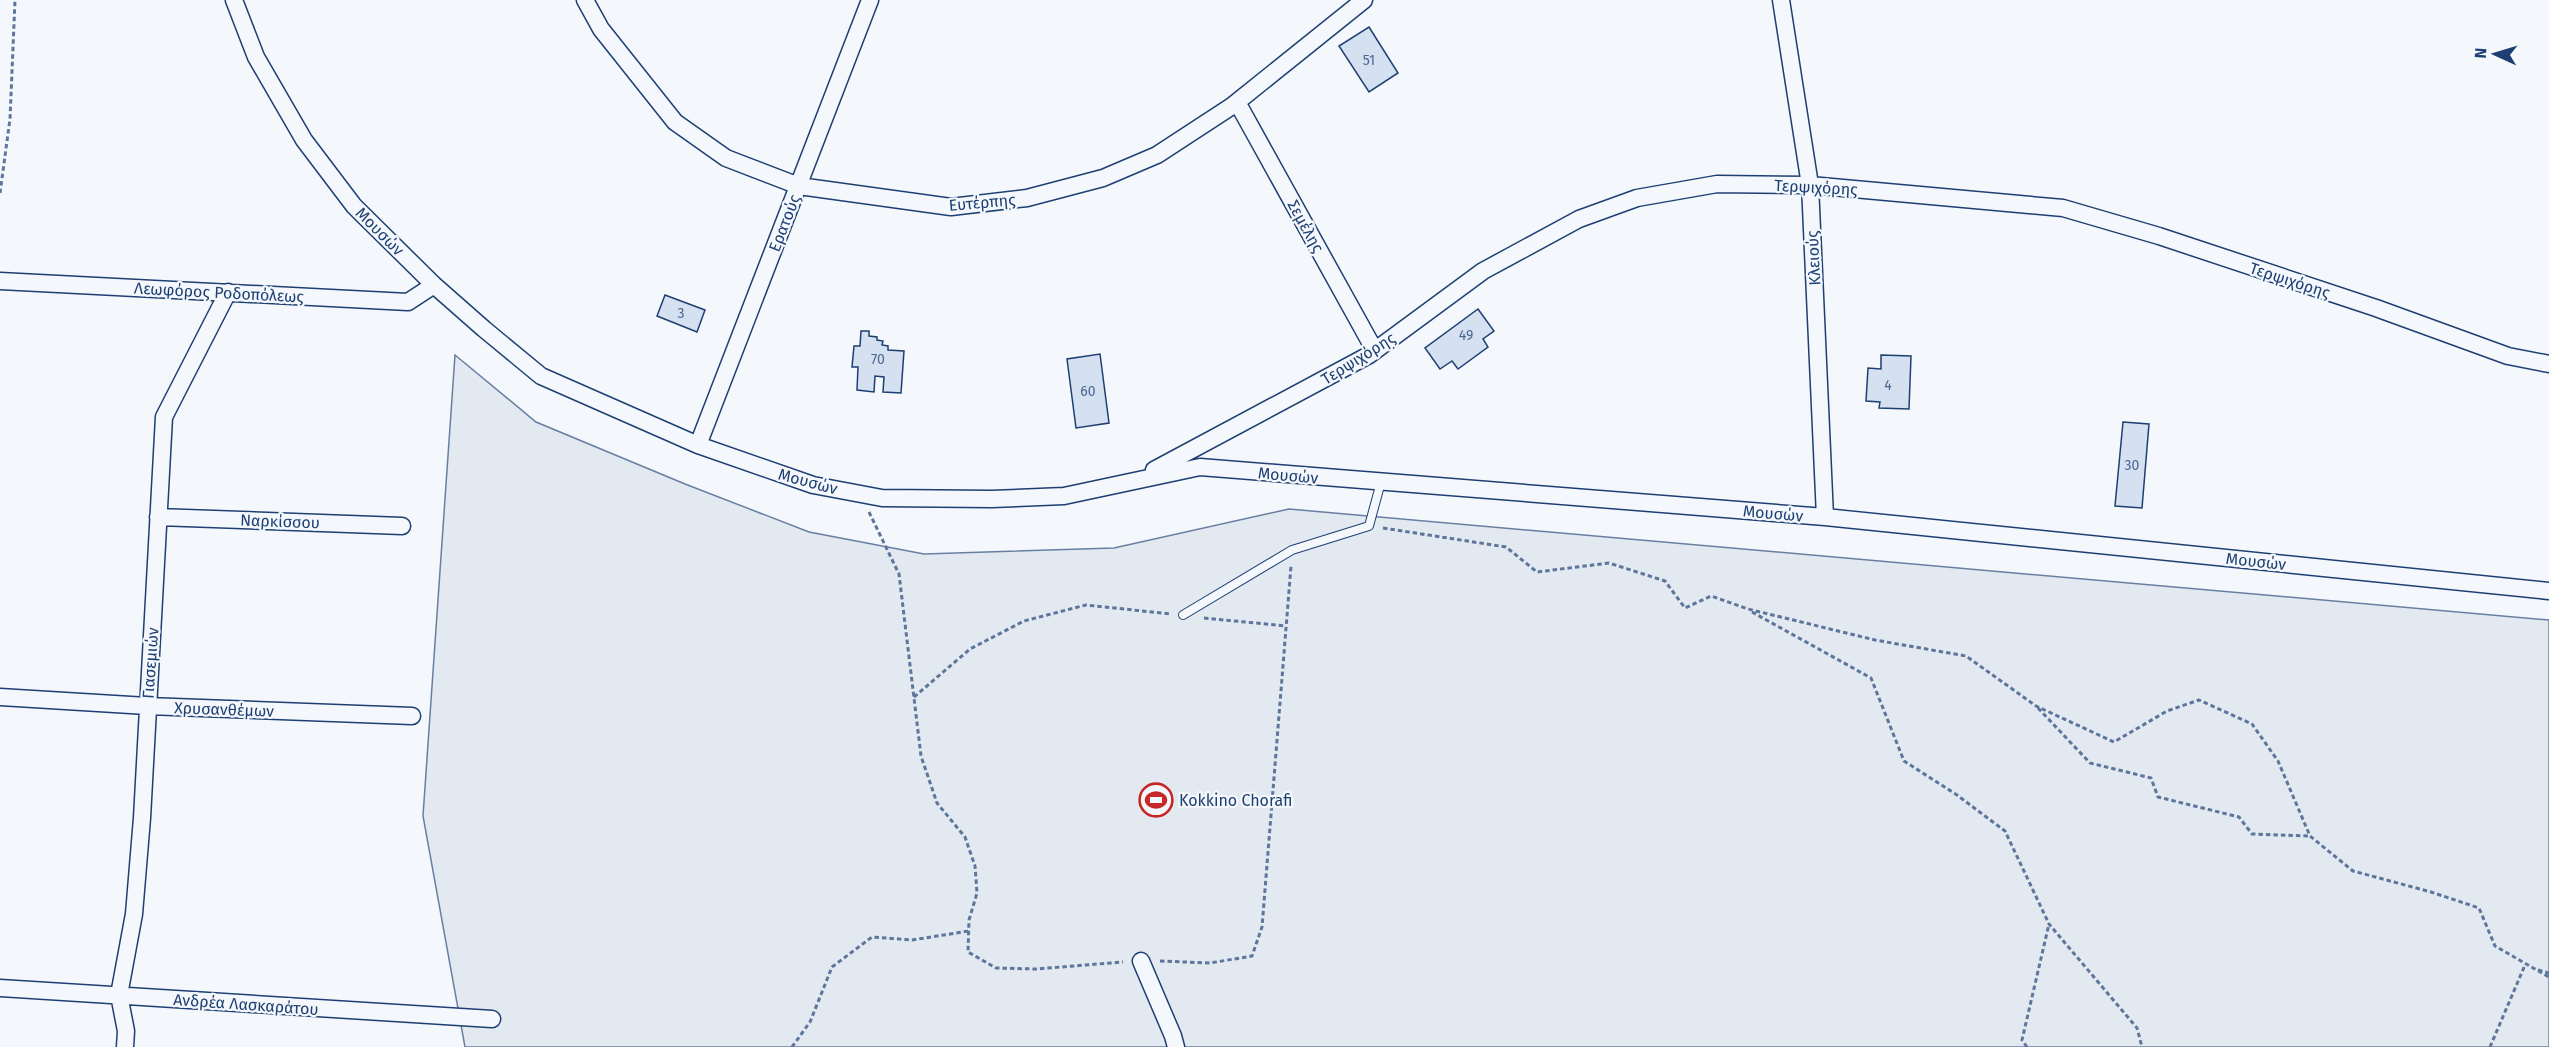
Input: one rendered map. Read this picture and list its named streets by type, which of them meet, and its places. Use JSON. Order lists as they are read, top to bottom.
{
  "streets": {
    "street": [
      "Τερψιχόρης",
      "Ευτέρπης",
      "Ερατούς",
      "Σεμέλης",
      "Μουσών",
      "Κλειούς",
      "Λεωφόρος Ροδοπόλεως",
      "Ναρκίσσου",
      "Γιασεμιών",
      "Χρυσανθέμων",
      "Ανδρέα Λασκαράτου"
    ]
  },
  "crossings": [
    ["Τερψιχόρης", "Σεμέλης"],
    ["Τερψιχόρης", "Μουσών"],
    ["Τερψιχόρης", "Κλειούς"],
    ["Ευτέρπης", "Ερατούς"],
    ["Ευτέρπης", "Σεμέλης"],
    ["Ερατούς", "Μουσών"],
    ["Μουσών", "Κλειούς"],
    ["Μουσών", "Λεωφόρος Ροδοπόλεως"],
    ["Λεωφόρος Ροδοπόλεως", "Γιασεμιών"],
    ["Ναρκίσσου", "Γιασεμιών"],
    ["Γιασεμιών", "Χρυσανθέμων"],
    ["Γιασεμιών", "Ανδρέα Λασκαράτου"]
  ],
  "places": {
    "sports": ["Kokkino Chorafi"]
  },
  "house_numbers": [
    "51",
    "3",
    "49",
    "70",
    "4",
    "60",
    "30"
  ],
  "north": "left"
}
